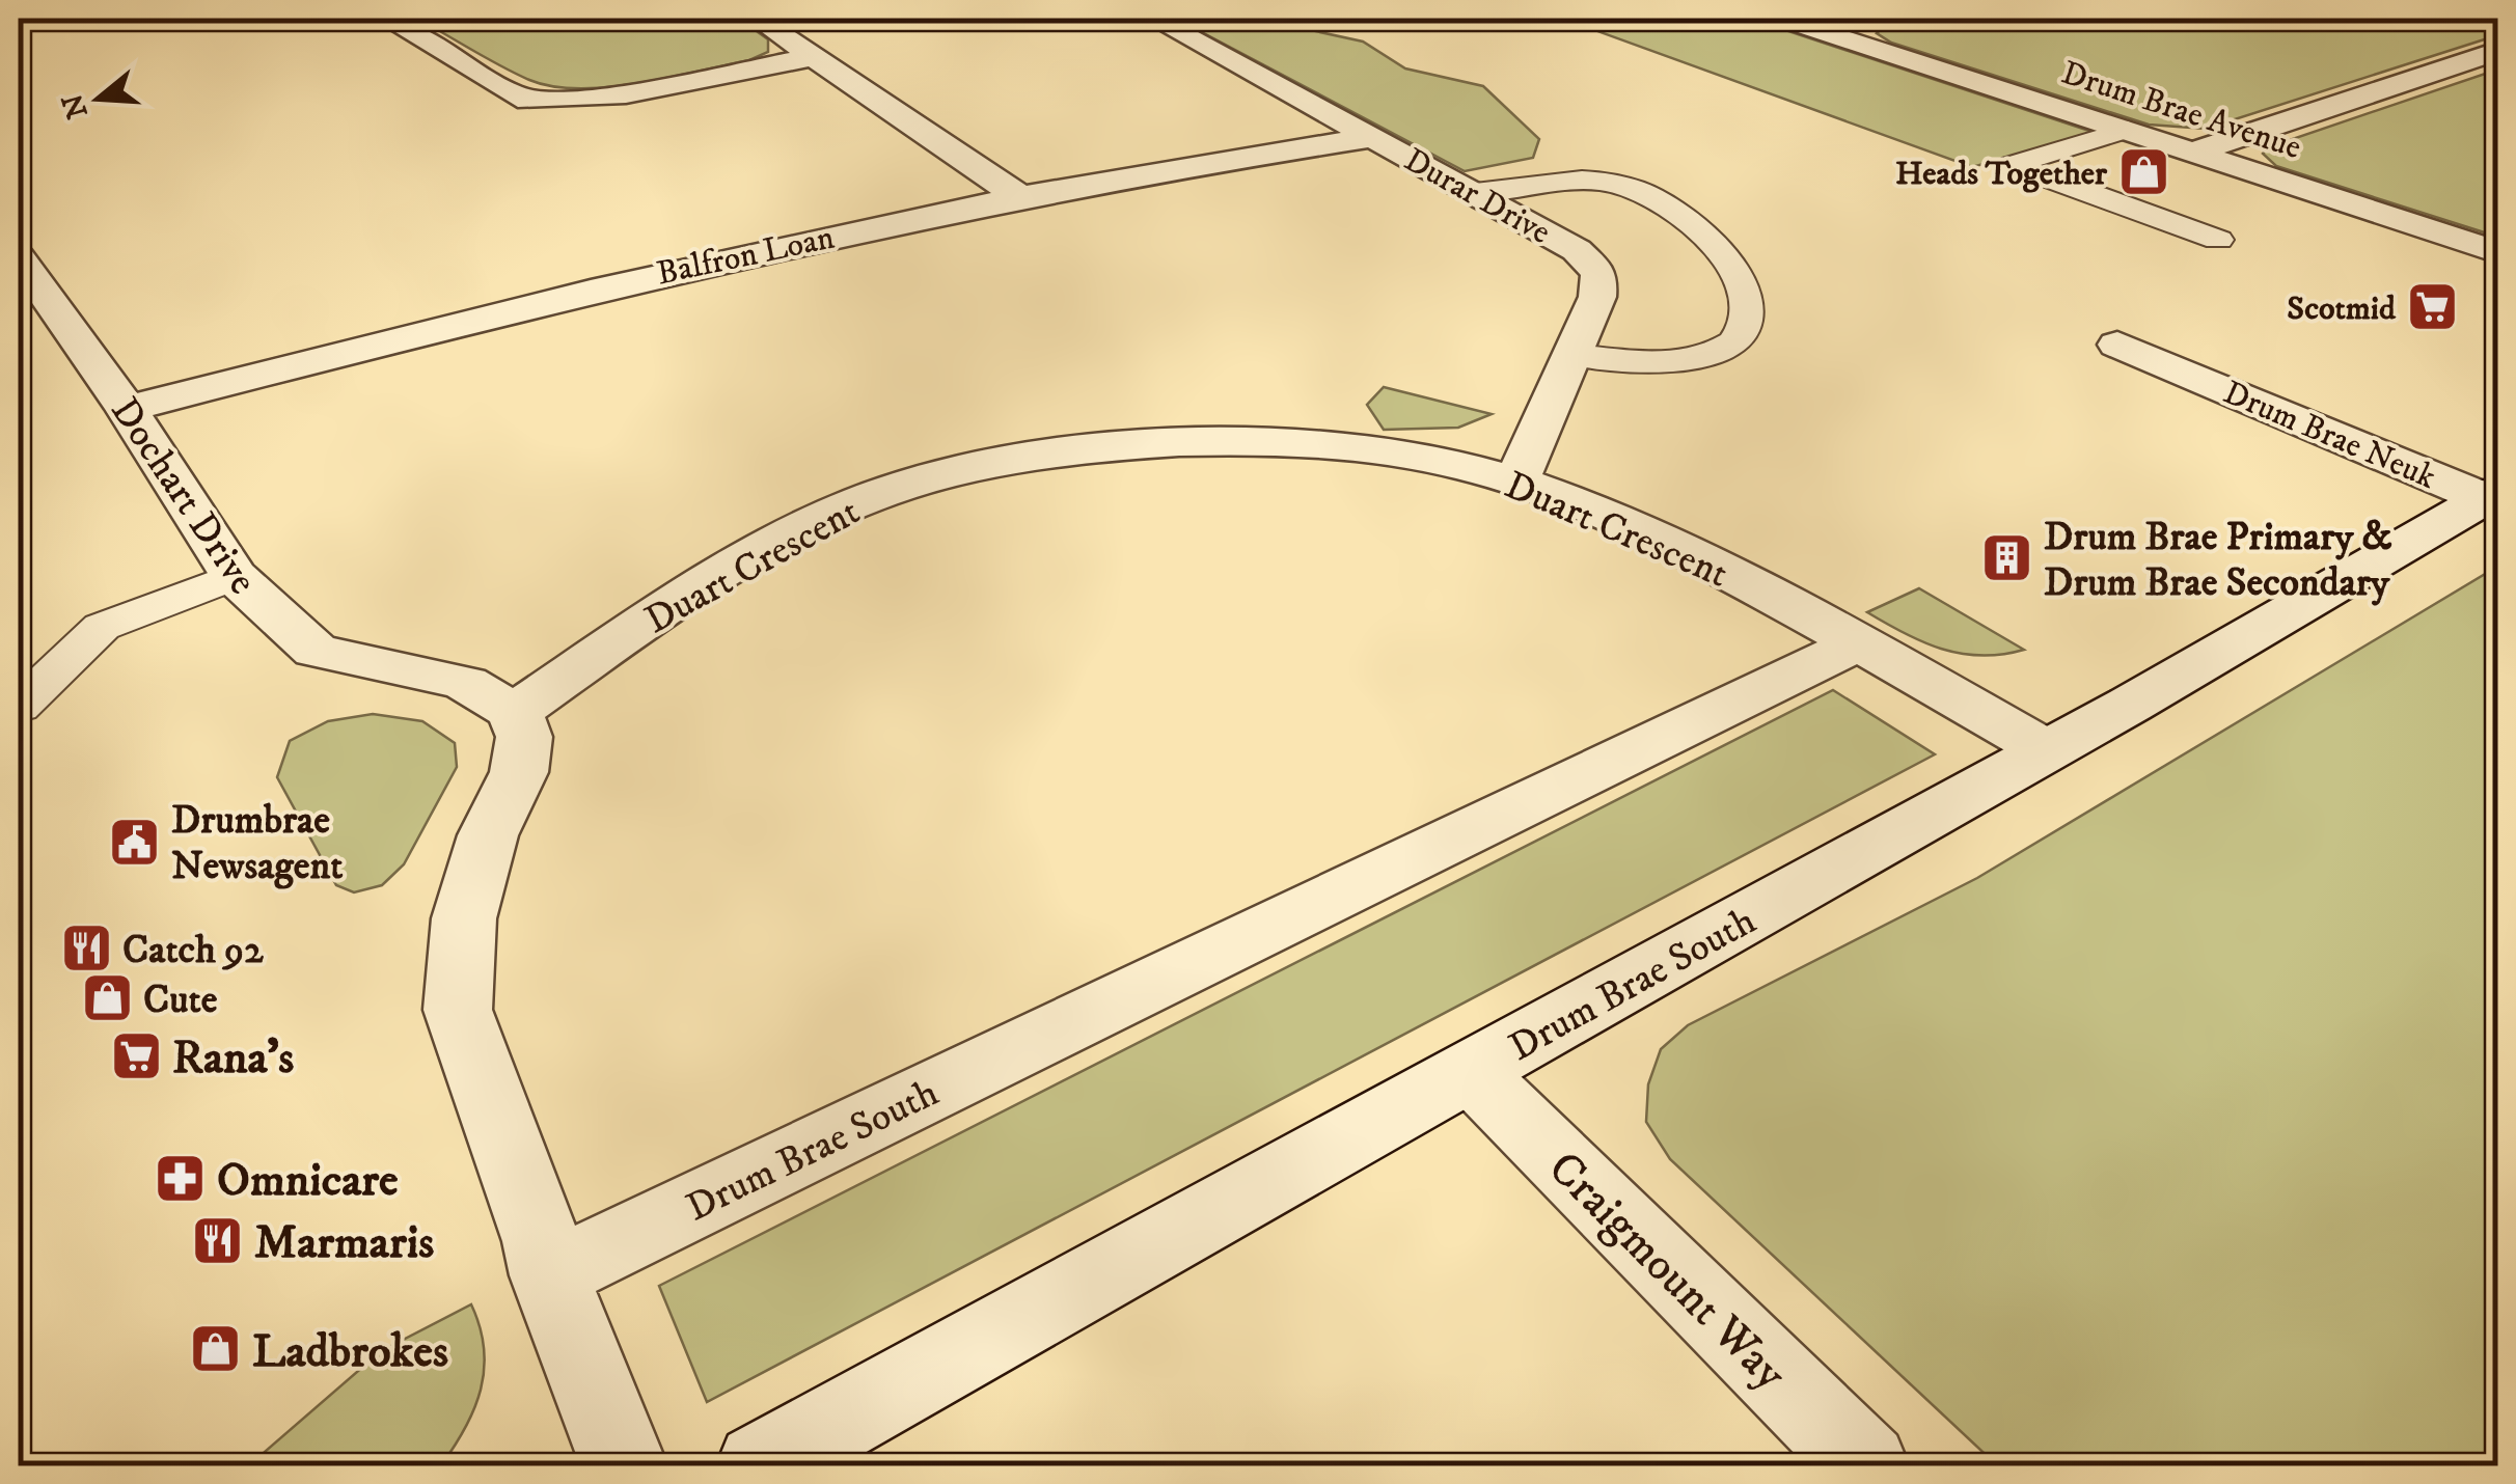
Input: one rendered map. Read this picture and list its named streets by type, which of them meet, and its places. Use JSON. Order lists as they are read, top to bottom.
{
  "streets": {
    "street": [
      "Drum Brae Avenue",
      "Durar Drive",
      "Balfron Loan",
      "Drum Brae Neuk",
      "Dochart Drive",
      "Duart Crescent",
      "Drum Brae South",
      "Craigmount Way"
    ]
  },
  "crossings": [
    ["Durar Drive", "Balfron Loan"],
    ["Durar Drive", "Duart Crescent"],
    ["Balfron Loan", "Dochart Drive"],
    ["Drum Brae Neuk", "Drum Brae South"],
    ["Dochart Drive", "Duart Crescent"],
    ["Duart Crescent", "Drum Brae South"],
    ["Drum Brae South", "Craigmount Way"]
  ],
  "places": {
    "shop": ["Heads Together", "Cute", "Ladbrokes"],
    "supermarket": ["Scotmid", "Rana's"],
    "building": ["Drum Brae Primary & Drum Brae Secondary"],
    "public building": ["Drumbrae Newsagent"],
    "restaurant": ["Catch 92", "Marmaris"],
    "pharmacy": ["Omnicare"]
  },
  "north": "left"
}
